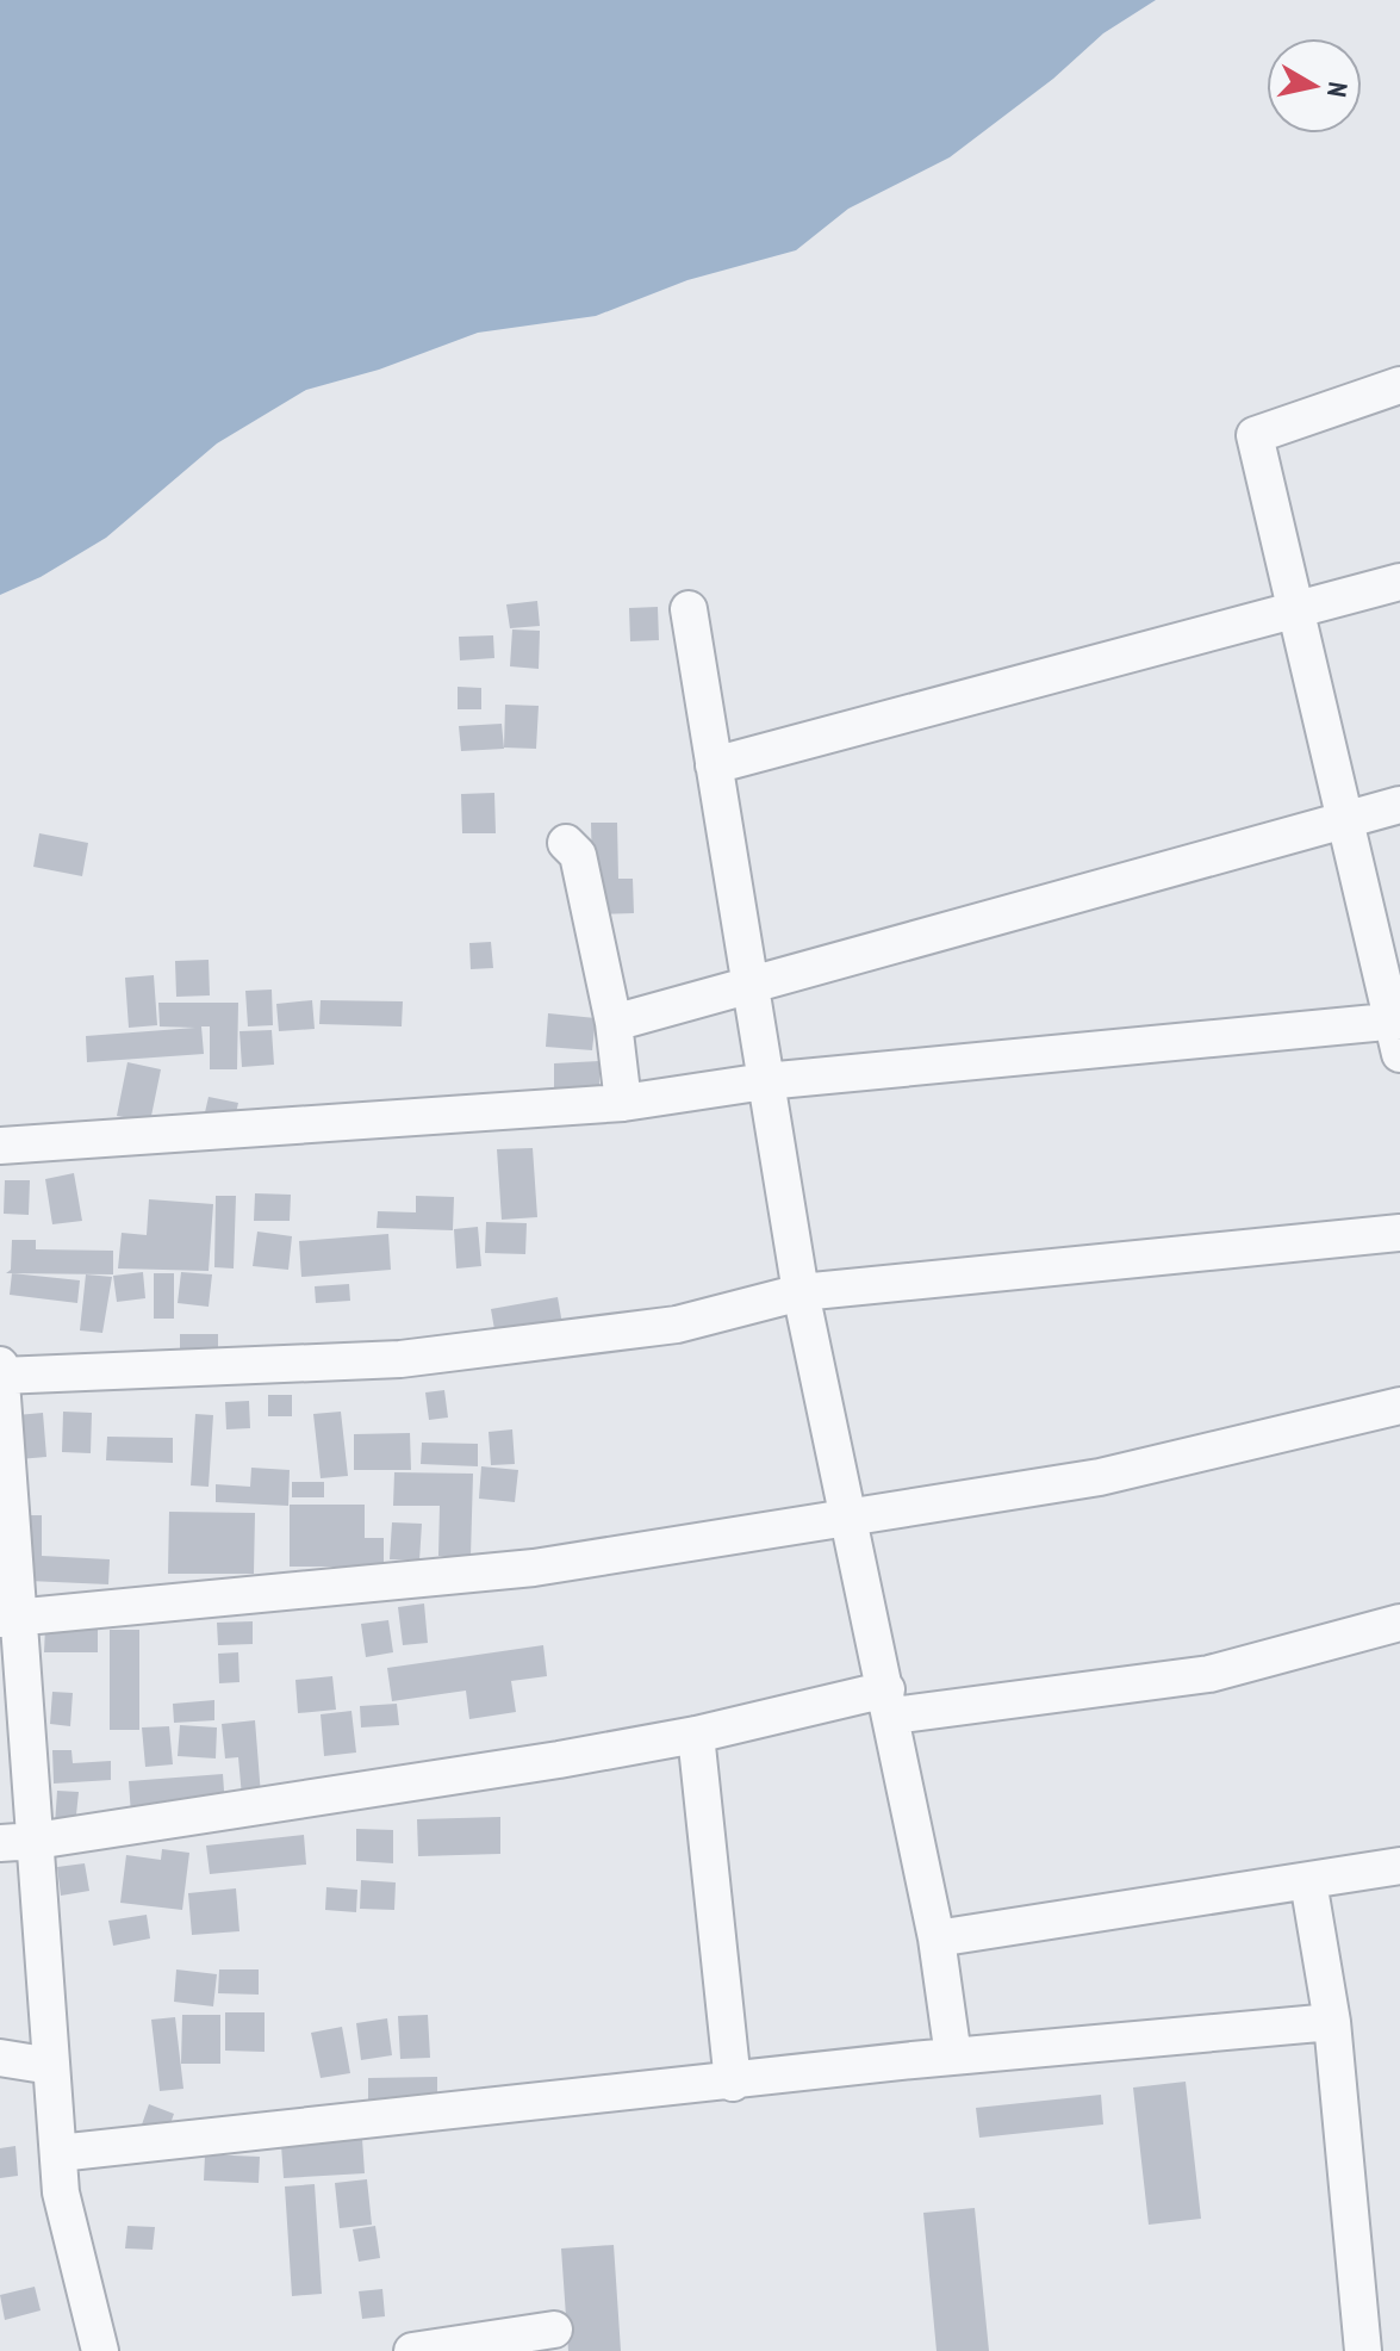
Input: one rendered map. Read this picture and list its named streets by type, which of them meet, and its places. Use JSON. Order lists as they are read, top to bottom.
{
  "north": "right"
}
